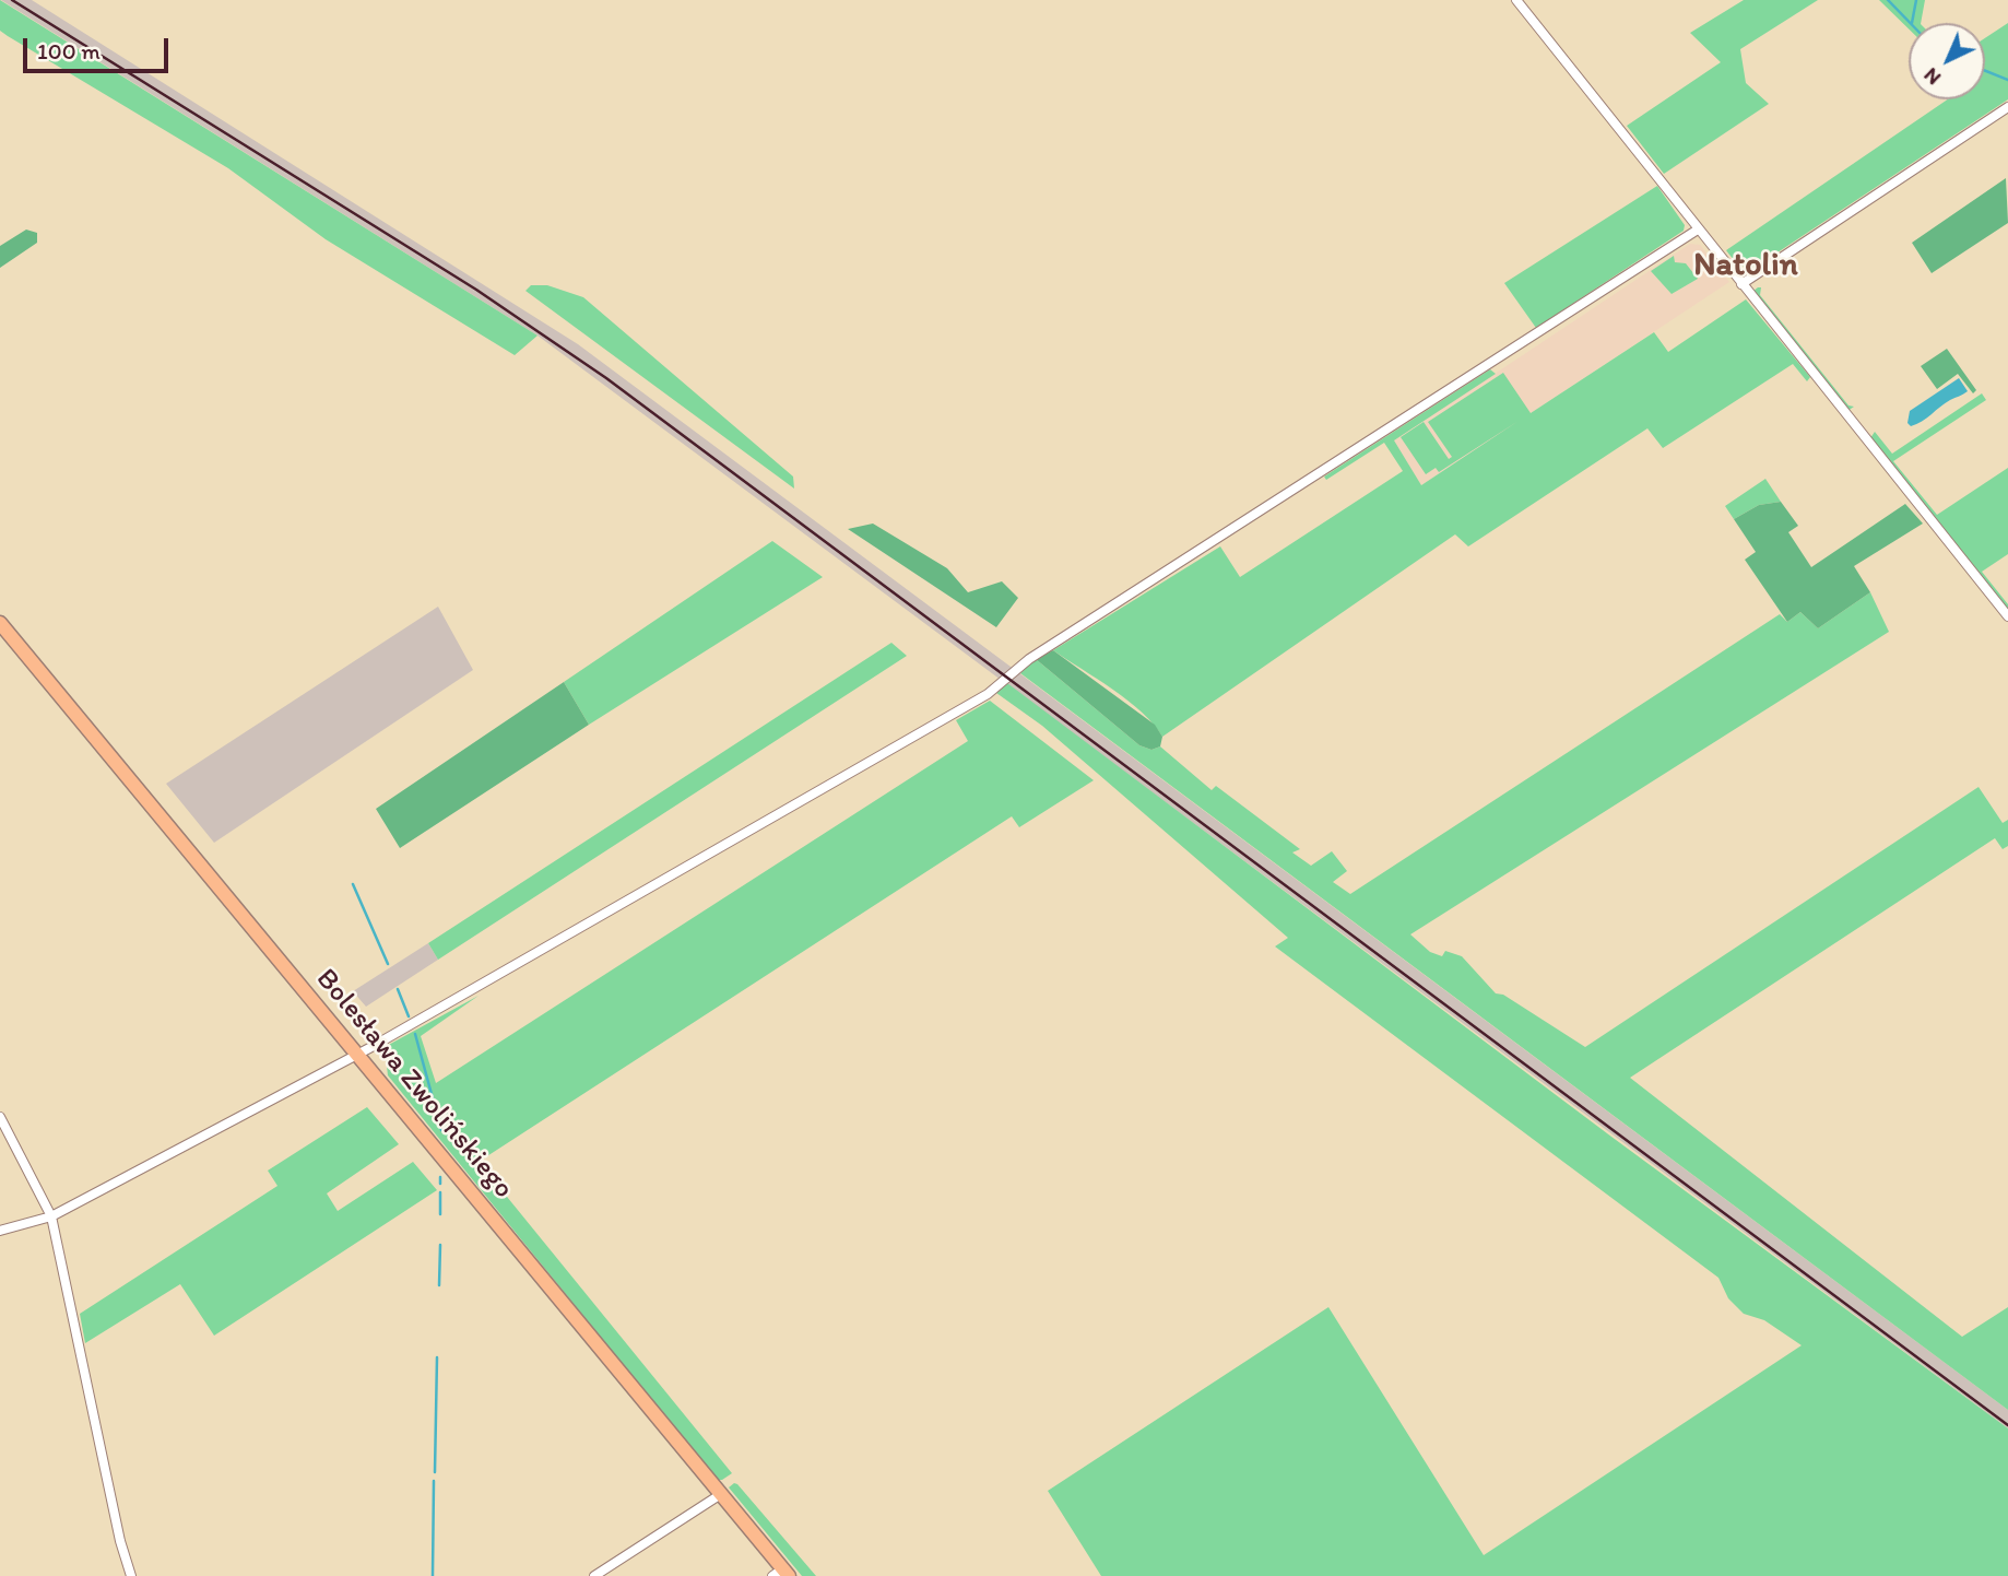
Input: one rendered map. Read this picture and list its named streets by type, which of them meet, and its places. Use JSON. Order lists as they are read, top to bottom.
{
  "streets": {
    "main road": ["Bolesława Zwolińskiego"]
  },
  "districts": ["Natolin"],
  "scale_bar": "100 m",
  "north": "bottom left"
}
